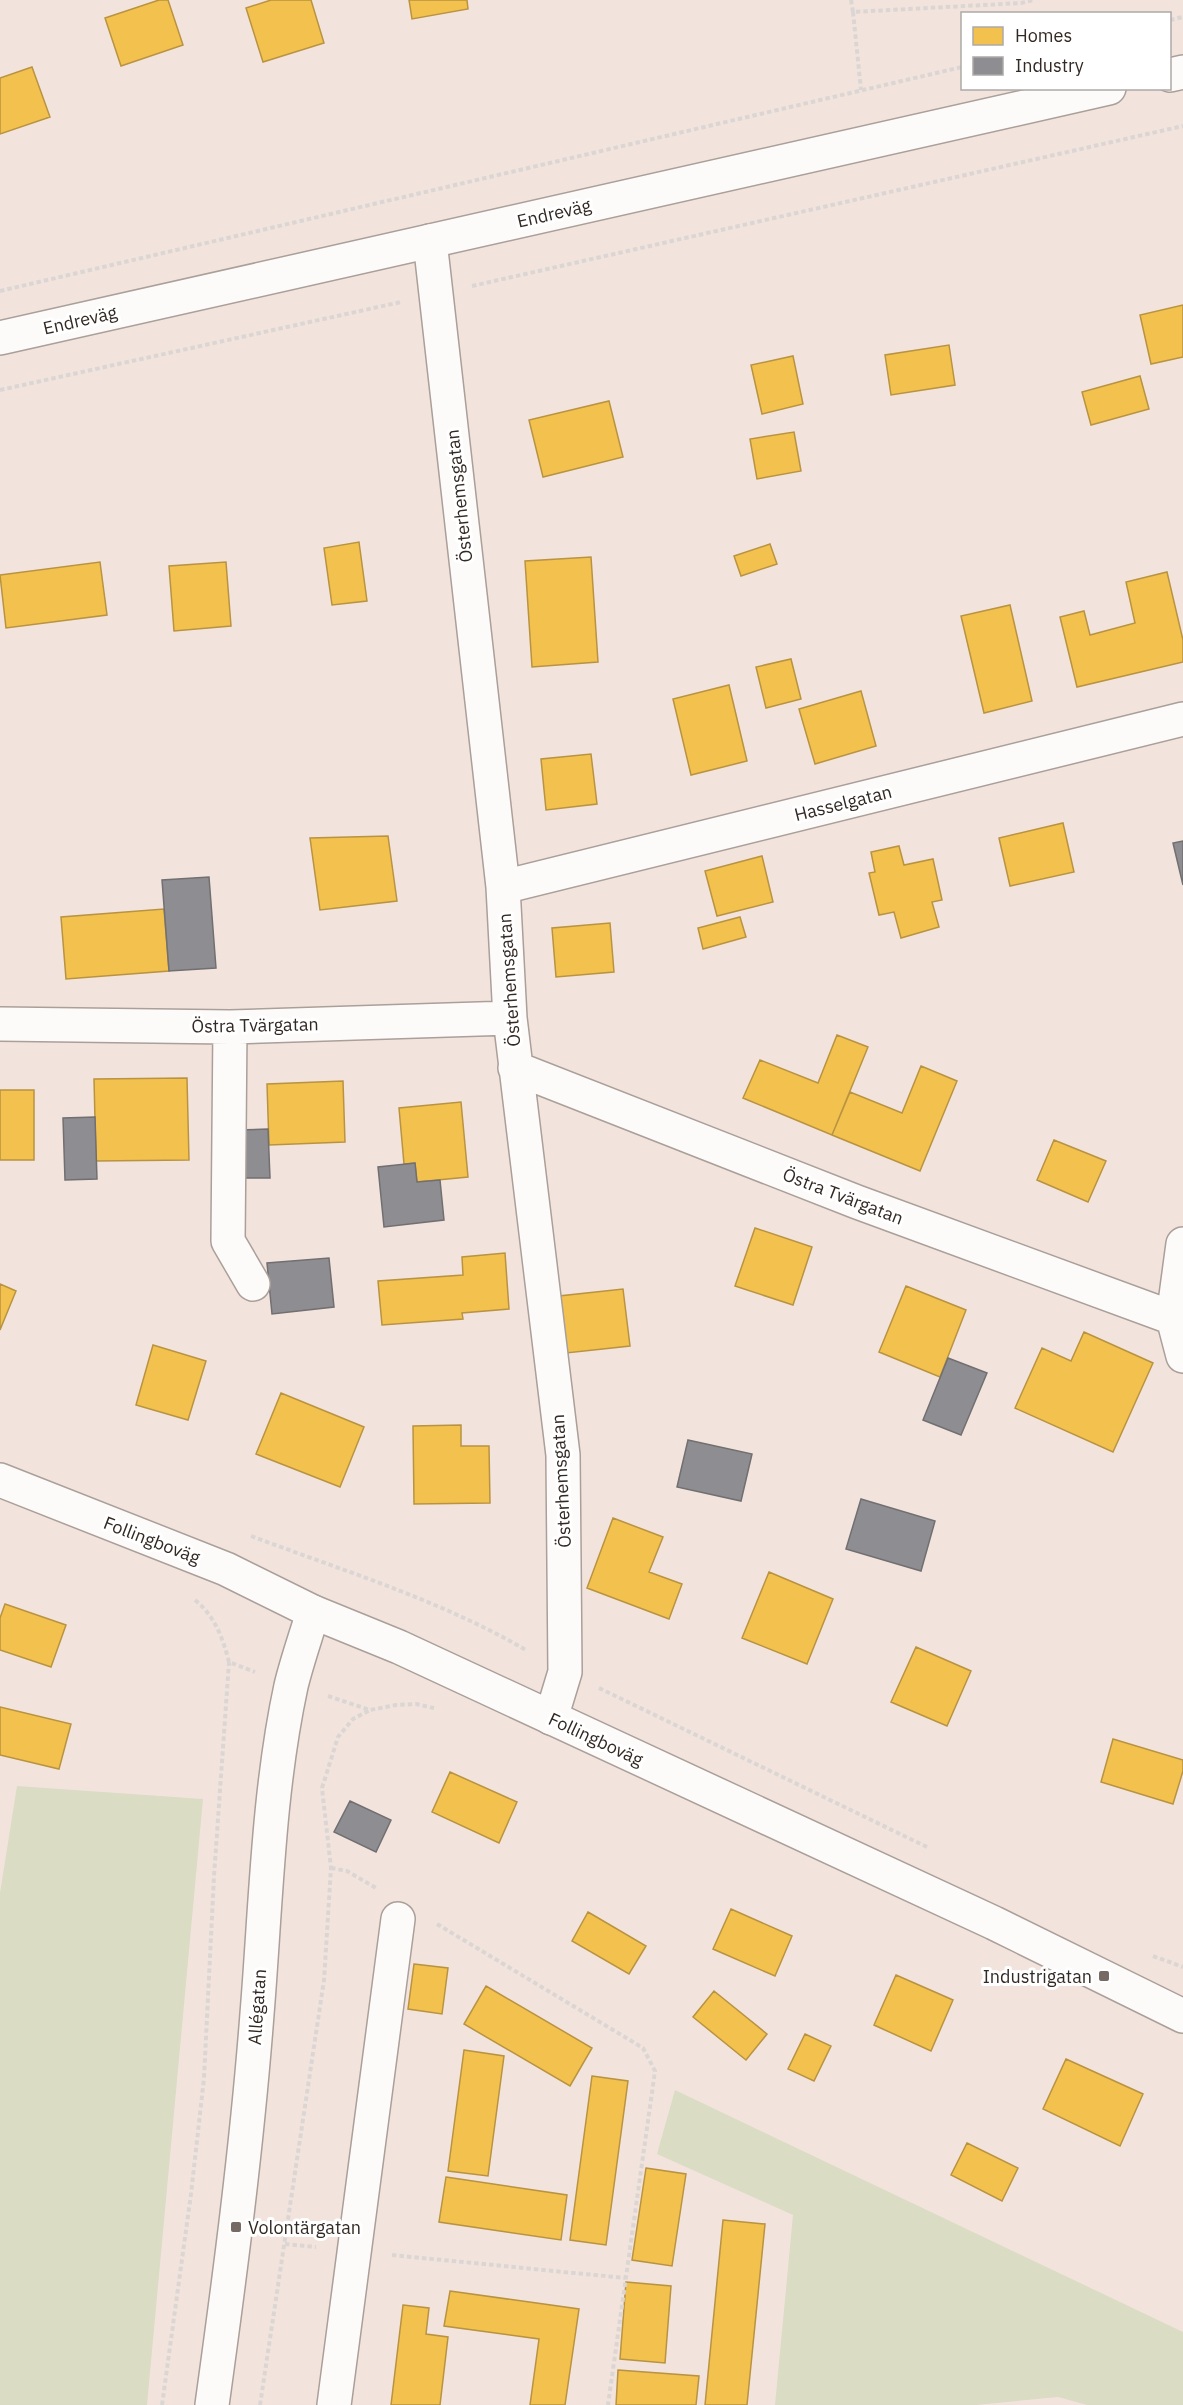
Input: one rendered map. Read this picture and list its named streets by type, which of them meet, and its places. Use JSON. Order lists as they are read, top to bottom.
{
  "streets": {
    "street": [
      "Endreväg",
      "Österhemsgatan",
      "Hasselgatan",
      "Östra Tvärgatan",
      "Follingboväg",
      "Allégatan"
    ]
  },
  "crossings": [
    ["Endreväg", "Österhemsgatan"],
    ["Österhemsgatan", "Hasselgatan"],
    ["Österhemsgatan", "Östra Tvärgatan"],
    ["Österhemsgatan", "Follingboväg"],
    ["Follingboväg", "Allégatan"]
  ],
  "places": {
    "transit": ["Industrigatan", "Volontärgatan"]
  },
  "legend": ["Homes", "Industry"]
}
